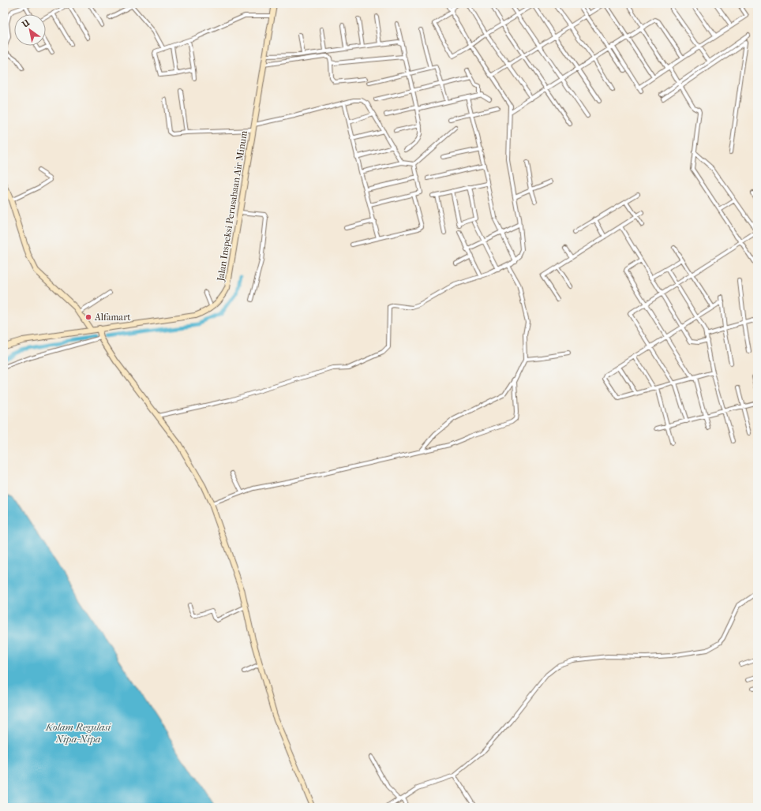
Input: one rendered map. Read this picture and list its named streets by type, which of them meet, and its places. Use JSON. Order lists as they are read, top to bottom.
{
  "streets": {
    "street": ["Jalan Inspeksi Perusahaan Air Minum"]
  },
  "water": ["Kolam Regulasi Nipa-Nipa"],
  "places": ["Alfamart"],
  "north": "top left"
}
